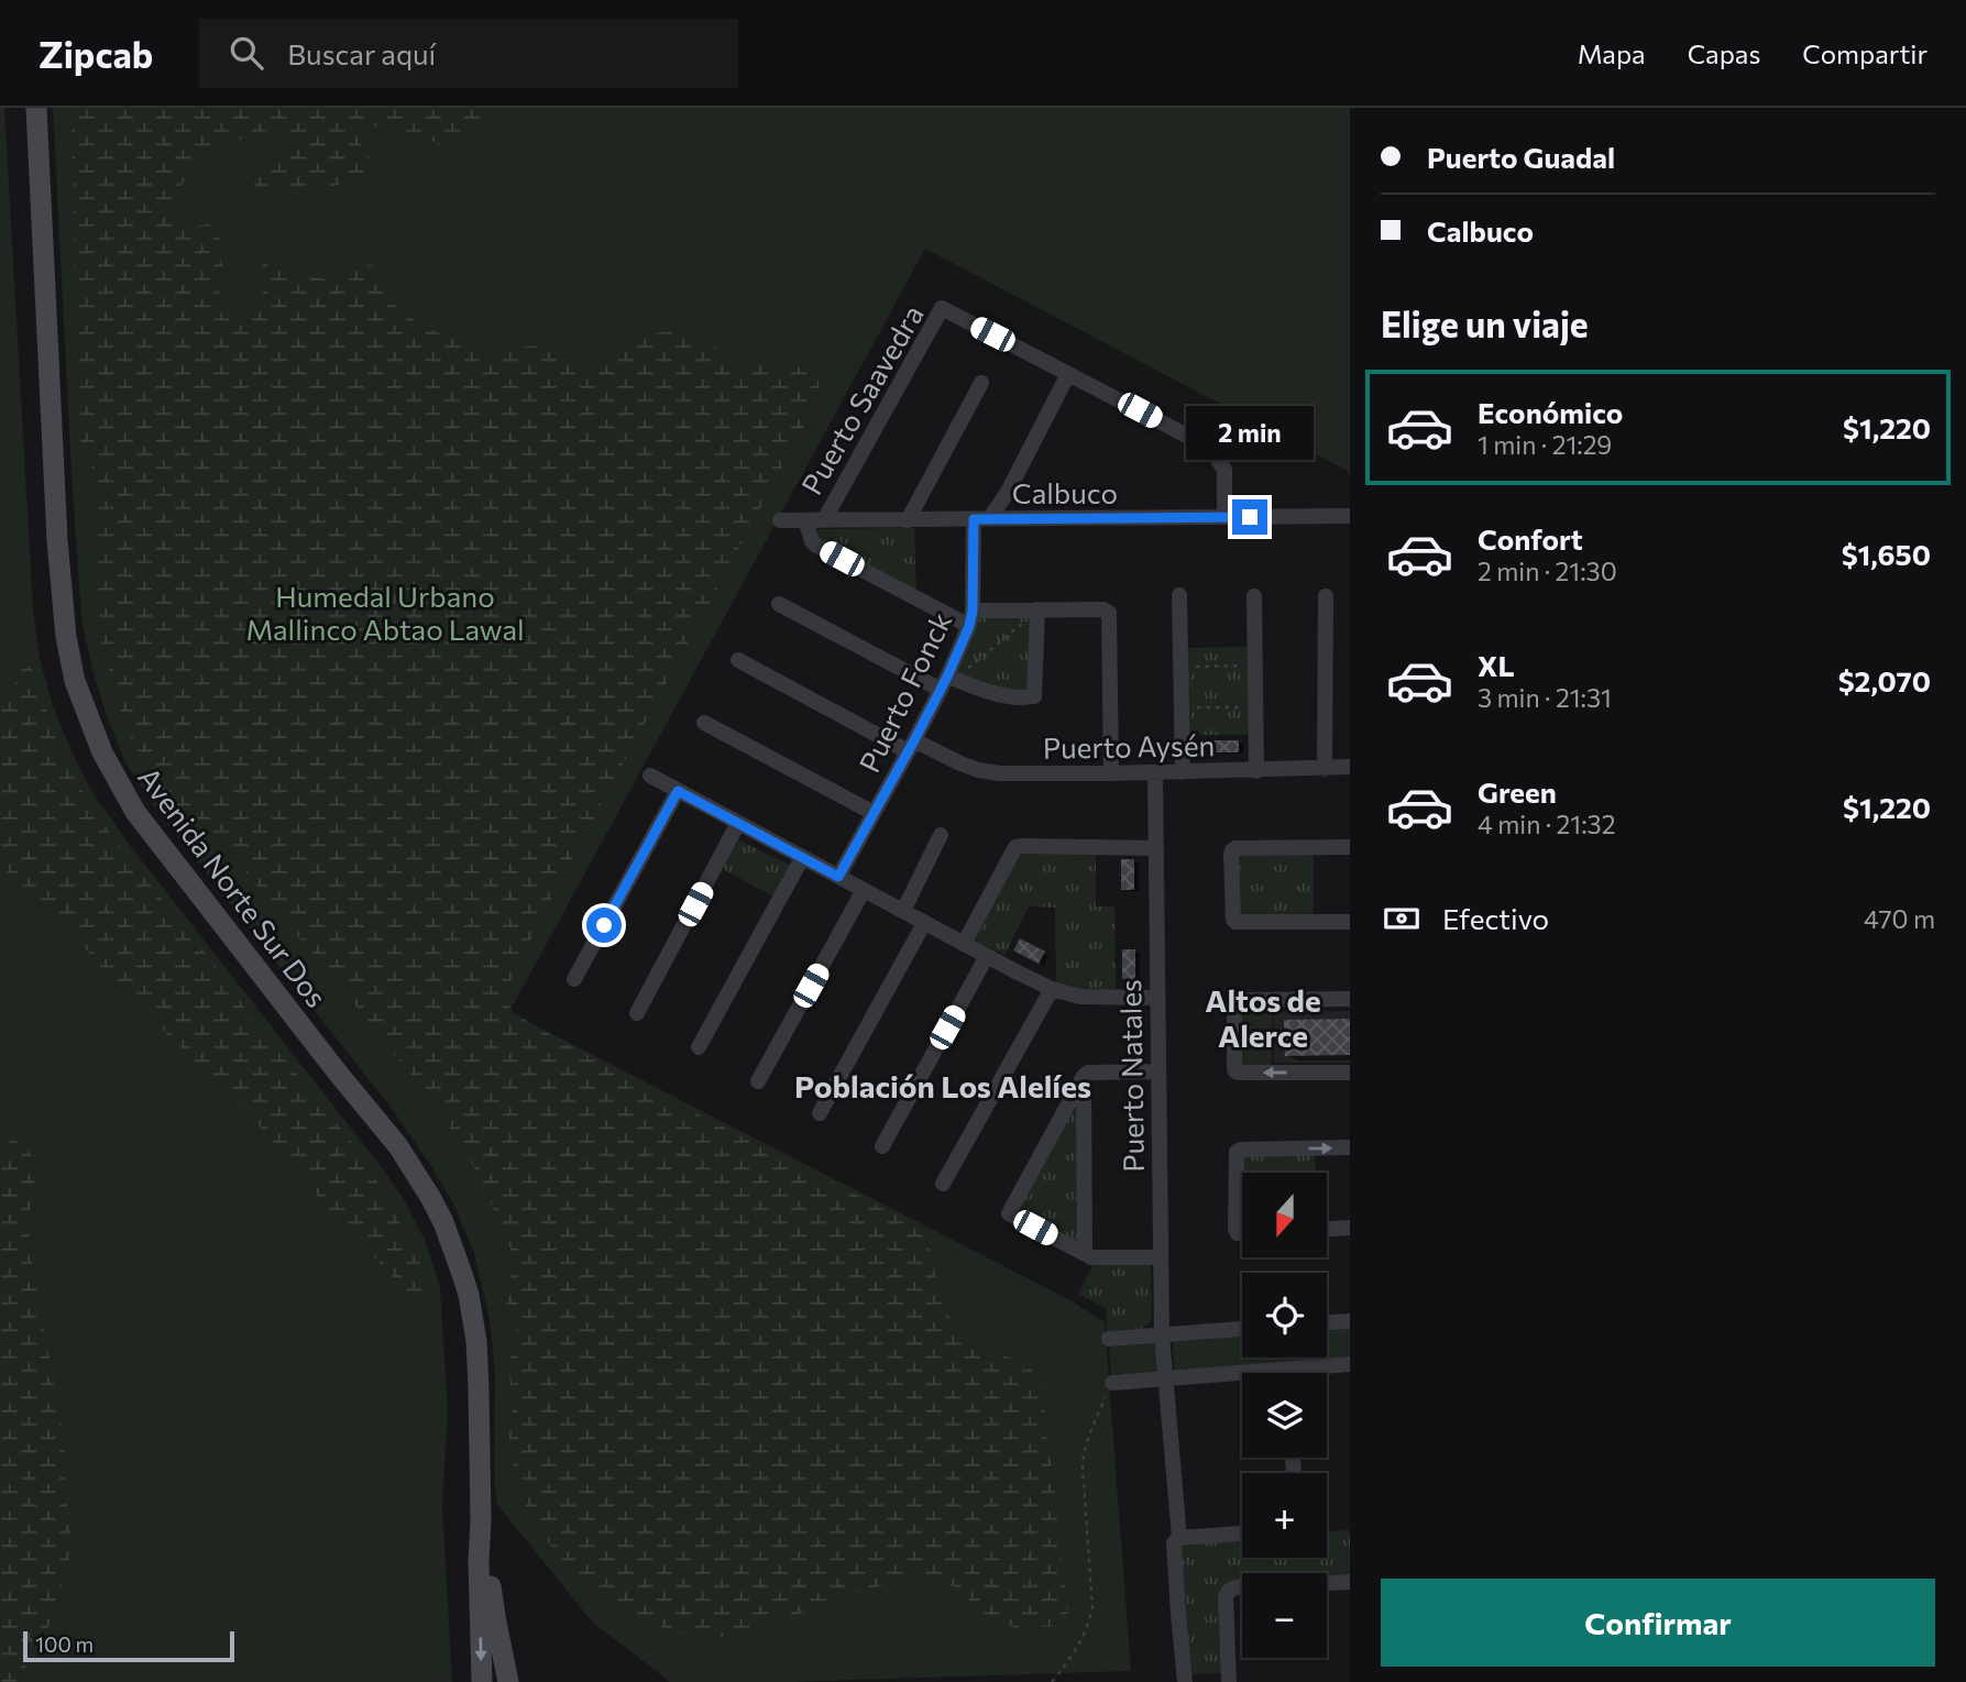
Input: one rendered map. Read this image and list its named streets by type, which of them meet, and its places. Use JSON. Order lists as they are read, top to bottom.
{
  "streets": {
    "main road": ["Avenida Norte Sur Dos"],
    "street": [
      "Puerto Saavedra",
      "Calbuco",
      "Puerto Fonck",
      "Puerto Aysén",
      "Puerto Natales"
    ]
  },
  "crossings": [
    ["Puerto Saavedra", "Calbuco"],
    ["Calbuco", "Puerto Fonck"],
    ["Puerto Fonck", "Puerto Aysén"],
    ["Puerto Aysén", "Puerto Natales"]
  ],
  "districts": ["Altos de Alerce", "Población Los Alelíes"],
  "parks": ["Humedal Urbano Mallinco Abtao Lawal"],
  "scale_bar": "100 m",
  "north": "bottom",
  "page": {
    "header": "Zipcab",
    "search": "Buscar aquí",
    "nav": ["Mapa", "Capas", "Compartir"],
    "banner": ["Puerto Guadal", "Calbuco"],
    "heading": "Elige un viaje",
    "list": [
      {
        "name": "Económico",
        "note": "1 min · 21:29",
        "value": "$1,220"
      },
      {
        "name": "Confort",
        "note": "2 min · 21:30",
        "value": "$1,650"
      },
      {
        "name": "XL",
        "note": "3 min · 21:31",
        "value": "$2,070"
      },
      {
        "name": "Green",
        "note": "4 min · 21:32",
        "value": "$1,220"
      }
    ],
    "bubble": "2 min",
    "pay": ["Efectivo", "470 m"],
    "map_buttons": ["+", "−"],
    "buttons": "Confirmar",
    "scale": "100 m"
  }
}
